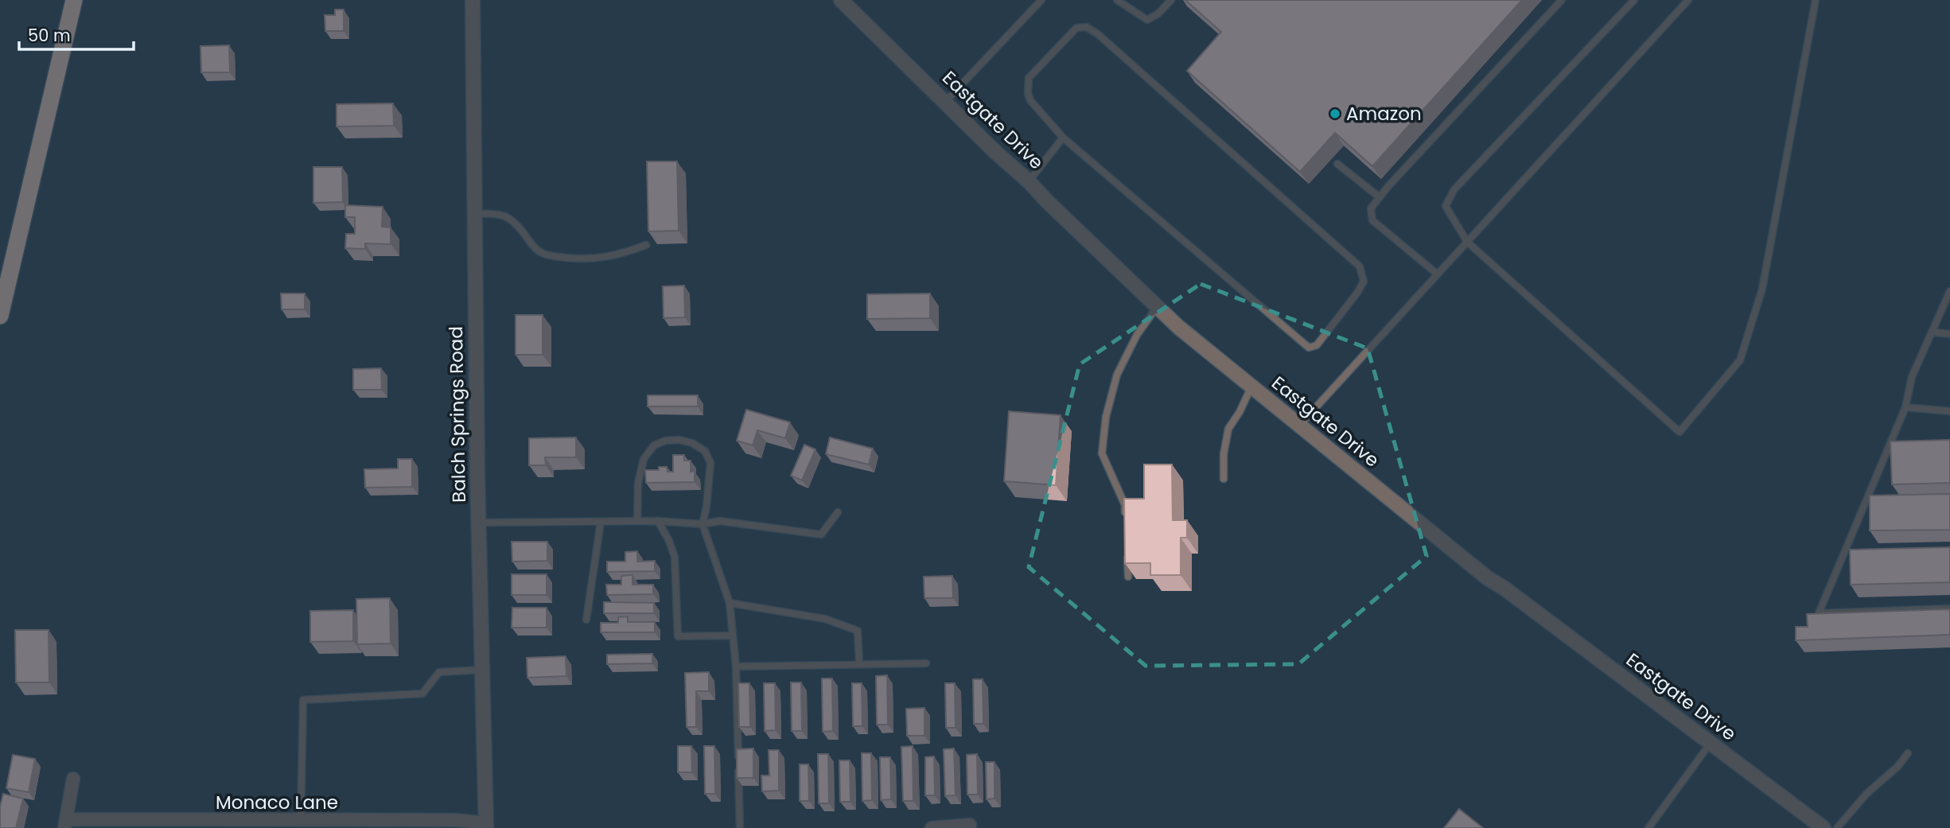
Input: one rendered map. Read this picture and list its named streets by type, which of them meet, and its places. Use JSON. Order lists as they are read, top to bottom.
{
  "streets": {
    "street": ["Eastgate Drive", "Balch Springs Road", "Monaco Lane"]
  },
  "crossings": [
    ["Balch Springs Road", "Monaco Lane"]
  ],
  "places": ["Amazon"],
  "scale_bar": "50 m"
}
